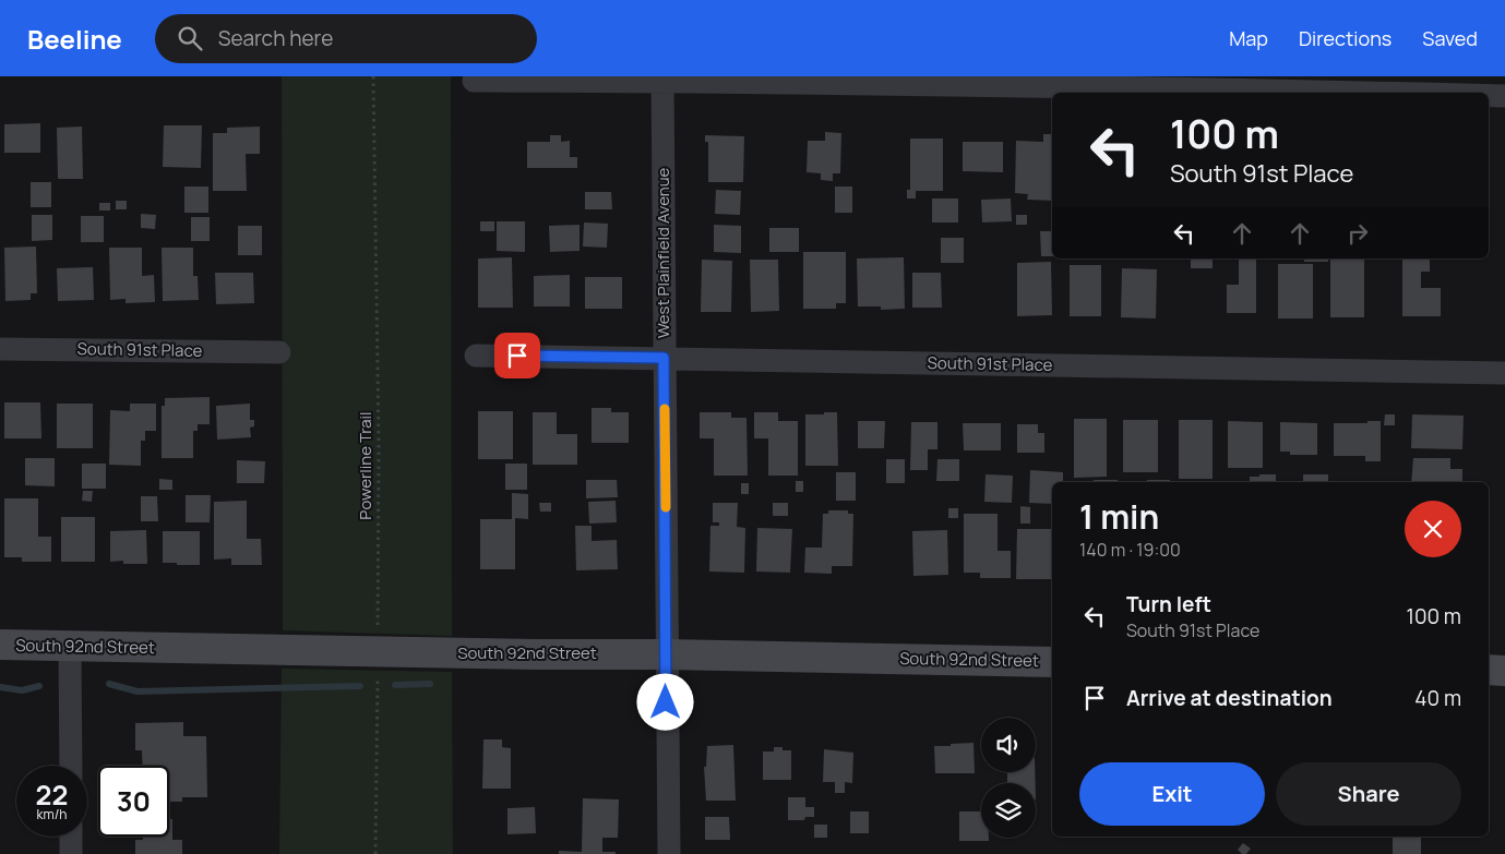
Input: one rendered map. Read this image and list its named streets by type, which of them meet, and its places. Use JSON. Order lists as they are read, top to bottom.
{
  "streets": {
    "main road": ["South 92nd Street"],
    "street": ["West Plainfield Avenue", "South 91st Place"],
    "path": ["Powerline Trail"]
  },
  "crossings": [
    ["West Plainfield Avenue", "South 91st Place"],
    ["West Plainfield Avenue", "South 92nd Street"],
    ["Powerline Trail", "South 92nd Street"]
  ],
  "page": {
    "header": "Beeline",
    "search": "Search here",
    "nav": ["Map", "Directions", "Saved"],
    "turn": ["100 m", "South 91st Place"],
    "heading": ["1 min", "140 m · 19:00"],
    "list": [
      {
        "name": "Turn left",
        "note": "South 91st Place",
        "value": "100 m"
      },
      {
        "name": "Arrive at destination",
        "value": "40 m"
      }
    ],
    "buttons": ["Exit", "Share"],
    "speed": "22 km/h",
    "limit": "30"
  }
}
